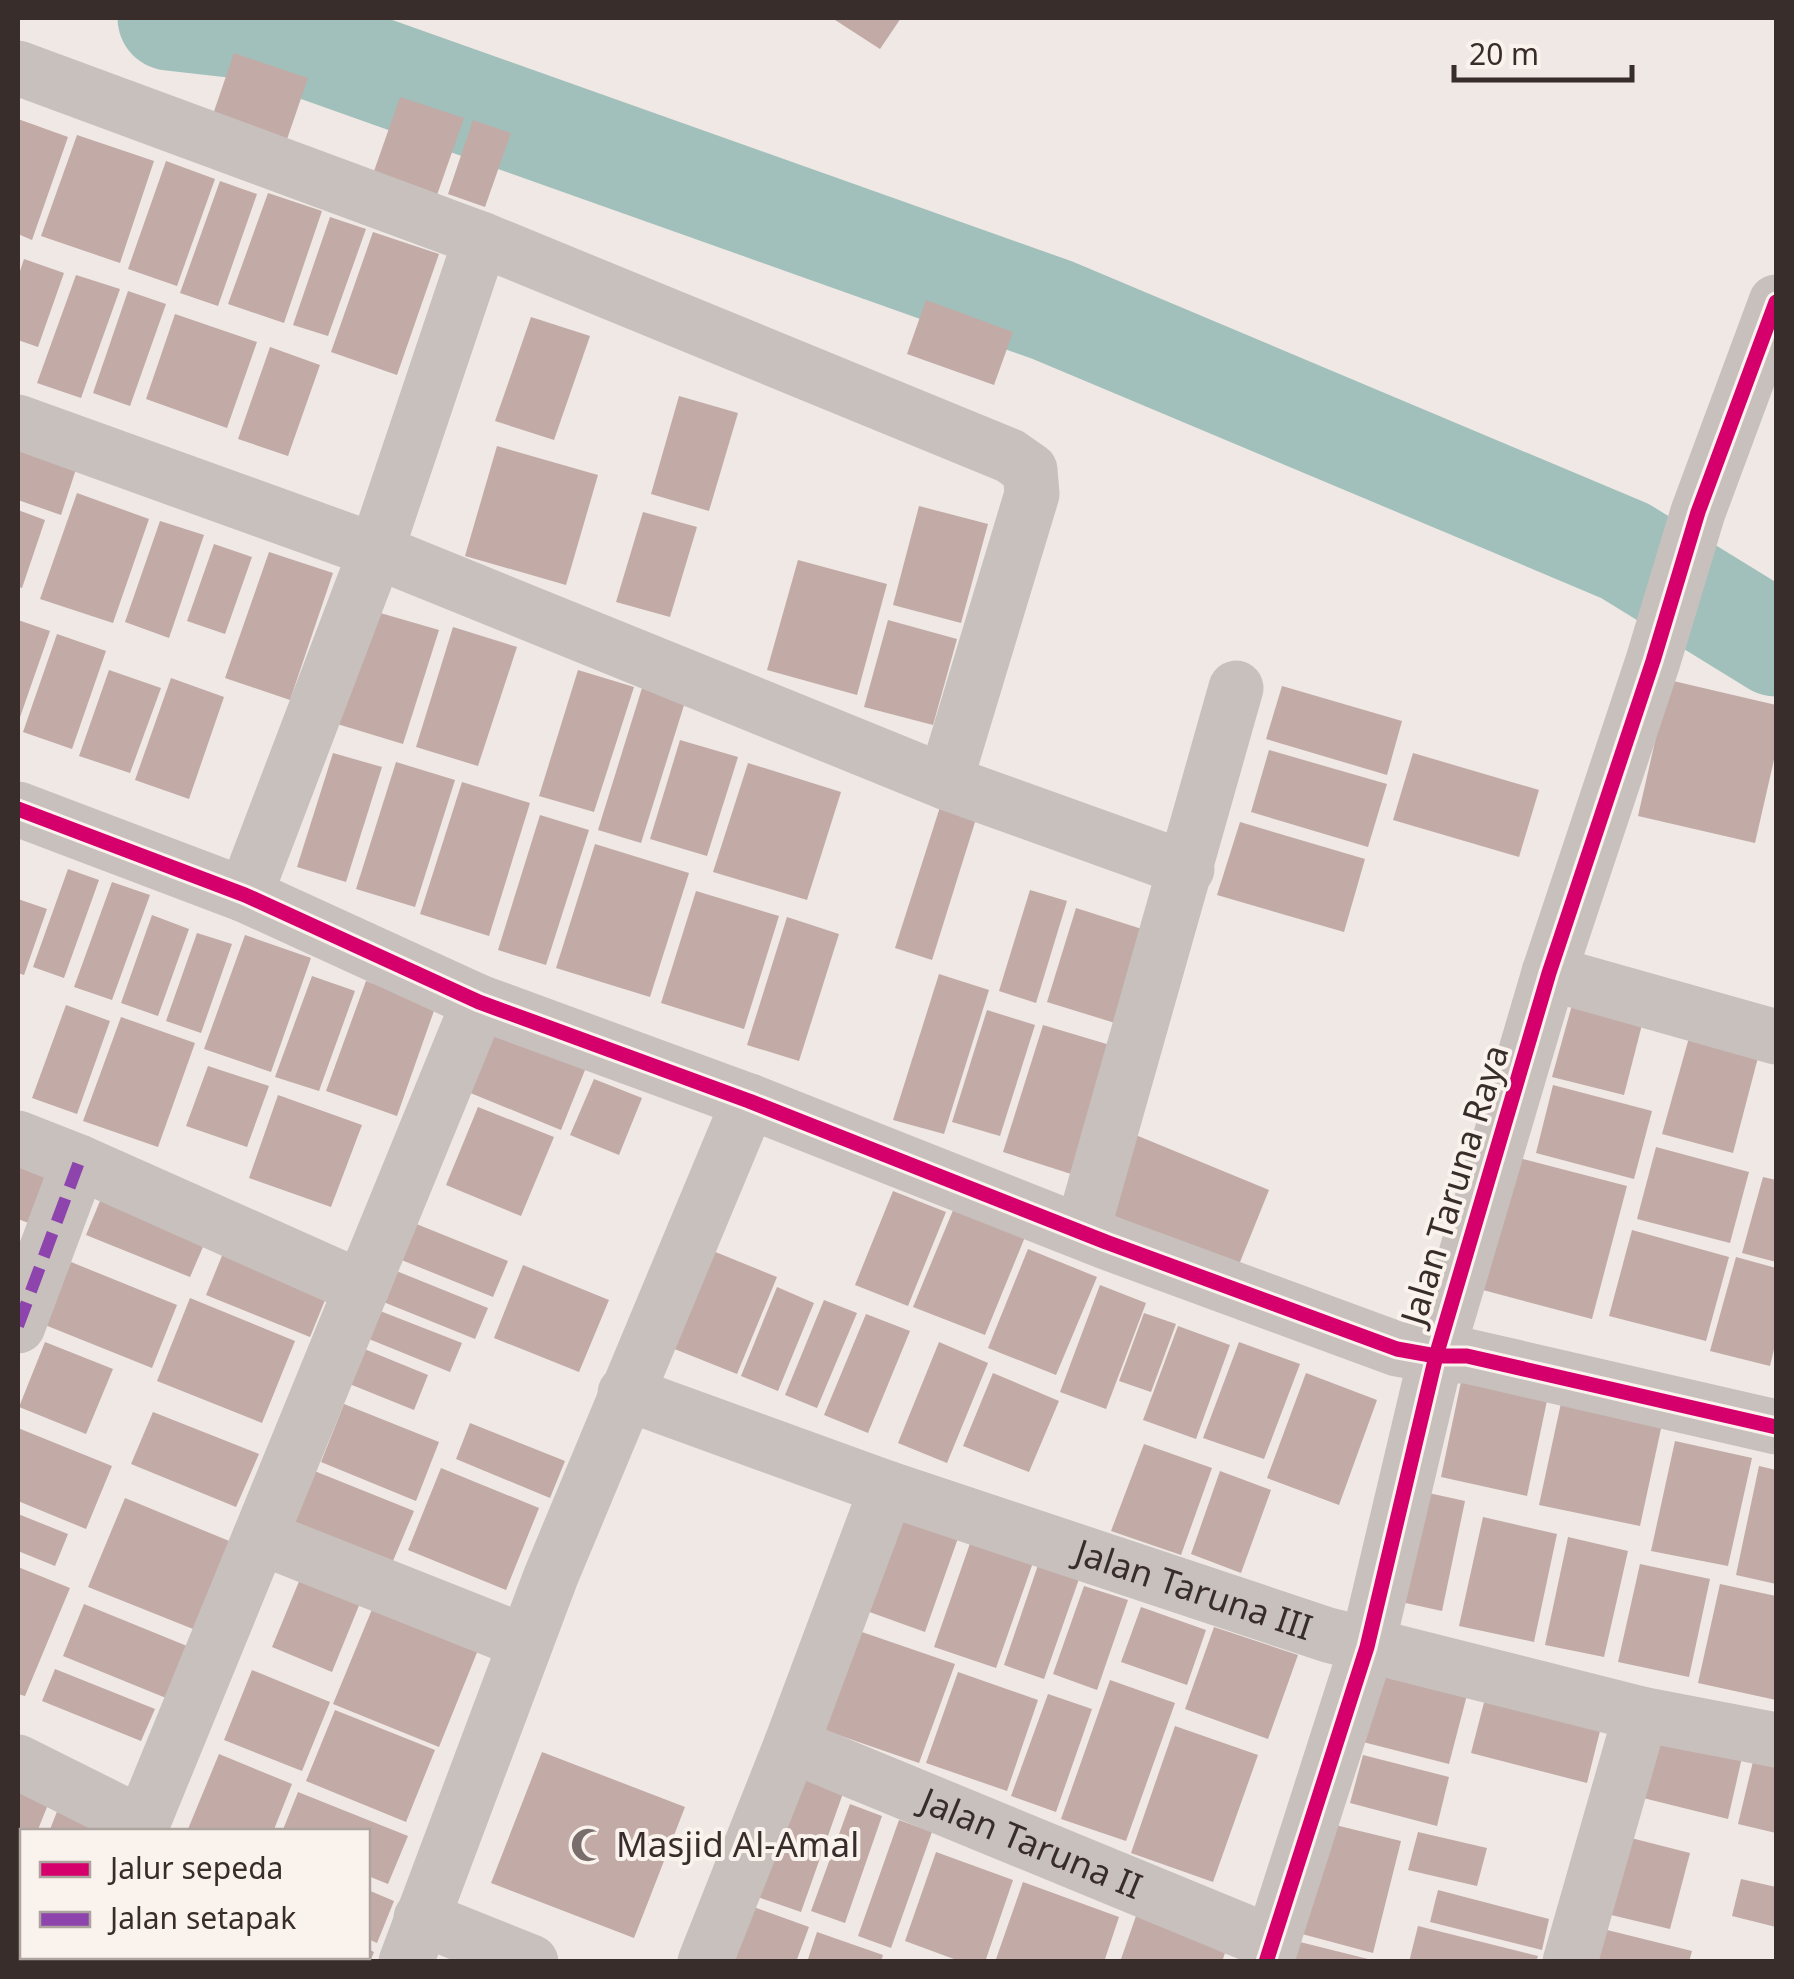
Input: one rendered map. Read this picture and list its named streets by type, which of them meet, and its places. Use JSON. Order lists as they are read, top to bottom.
{
  "streets": {
    "street": ["Jalan Taruna Raya", "Jalan Taruna III", "Jalan Taruna II"]
  },
  "crossings": [
    ["Jalan Taruna Raya", "Jalan Taruna III"],
    ["Jalan Taruna Raya", "Jalan Taruna II"]
  ],
  "places": {
    "mosque": ["Masjid Al-Amal"]
  },
  "legend": ["Jalur sepeda", "Jalan setapak"],
  "scale_bar": "20 m"
}
